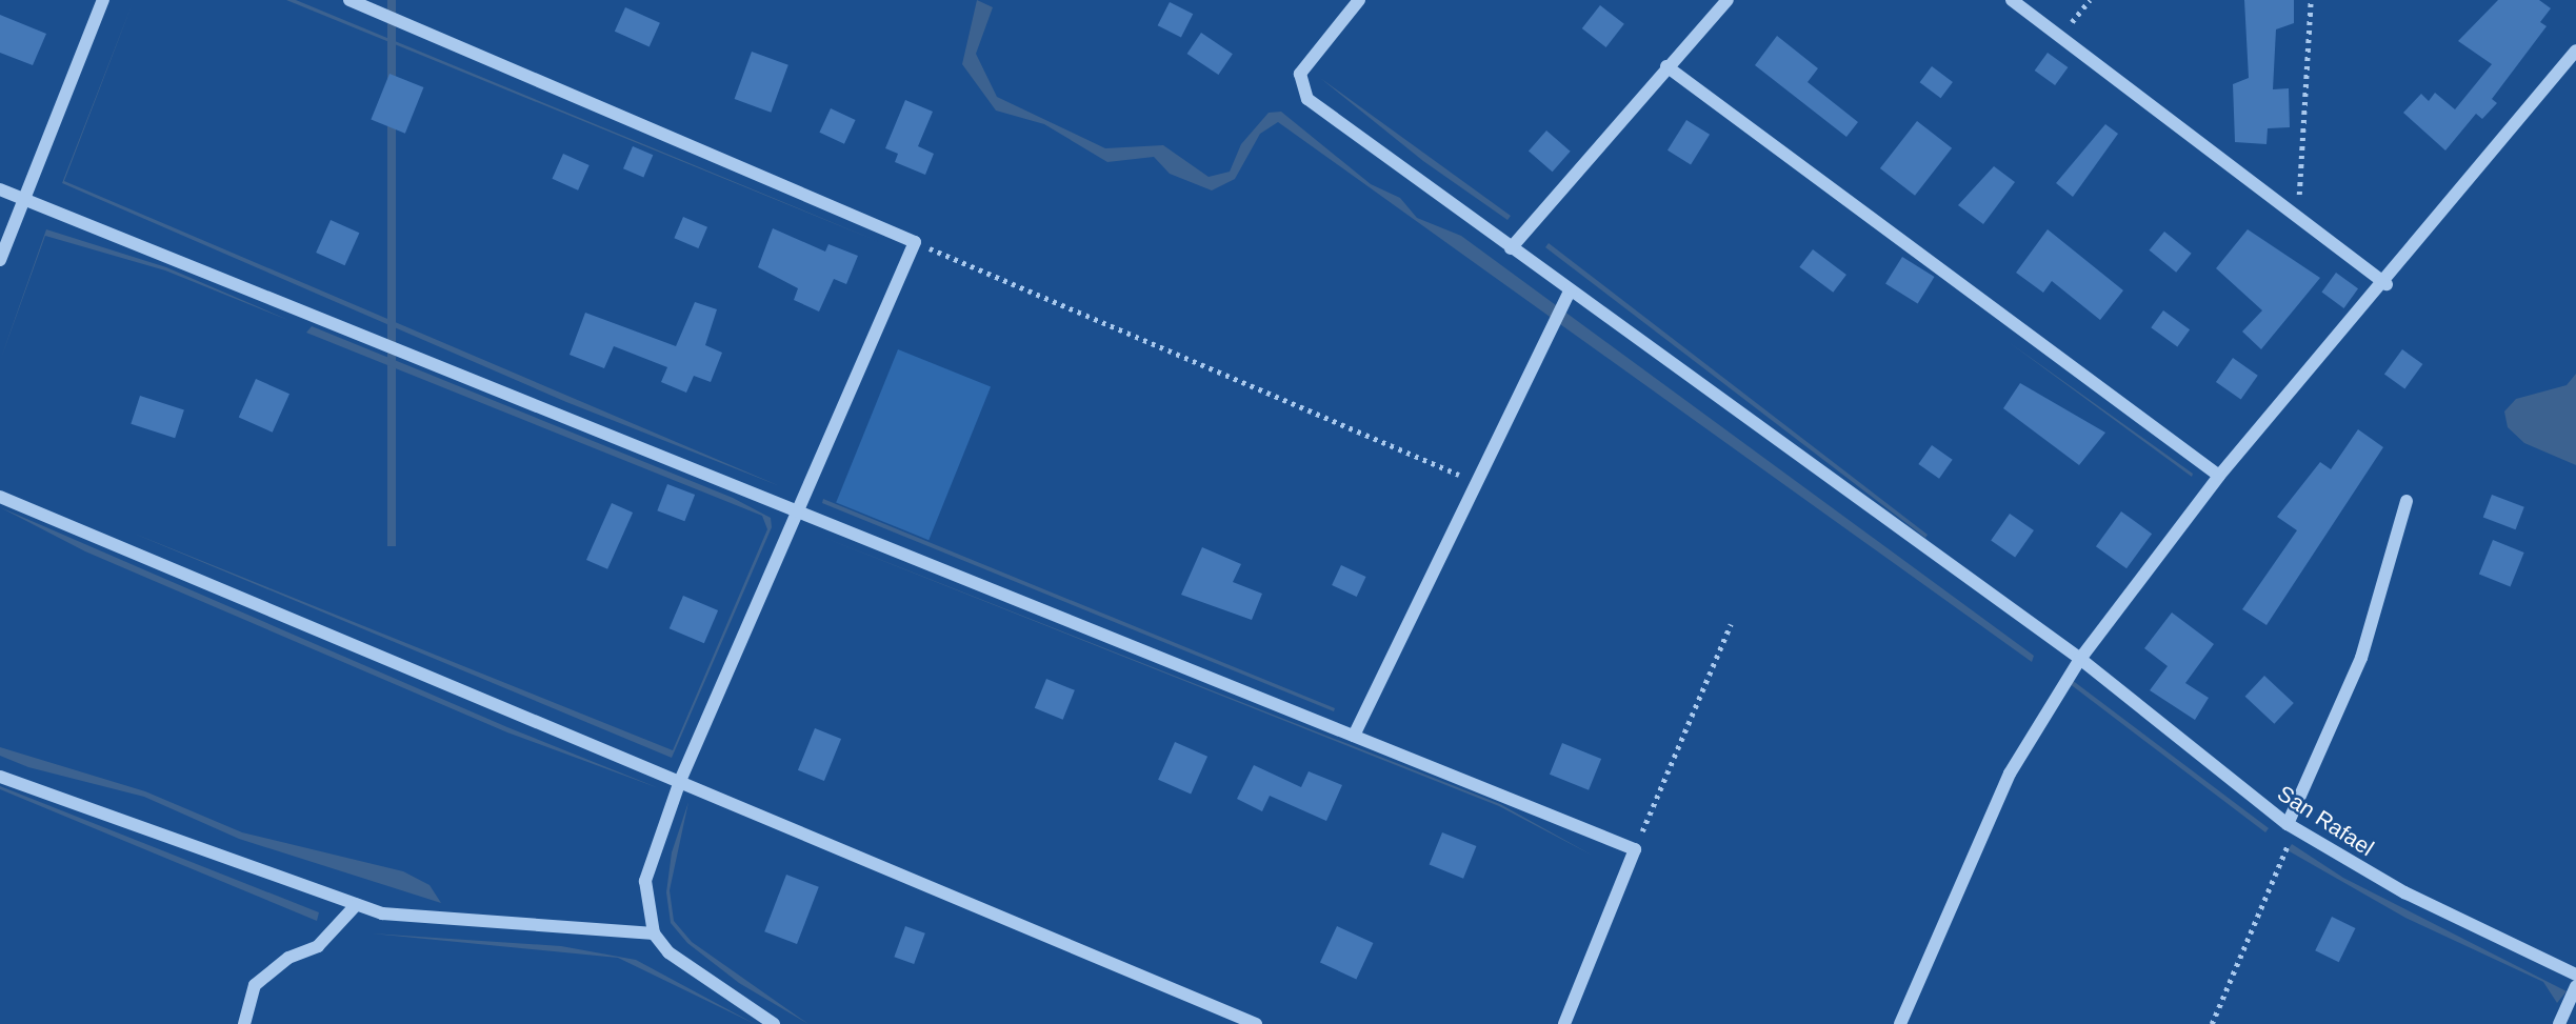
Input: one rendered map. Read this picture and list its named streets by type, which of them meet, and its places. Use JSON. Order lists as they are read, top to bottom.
{
  "streets": {
    "street": ["San Rafael"]
  }
}
